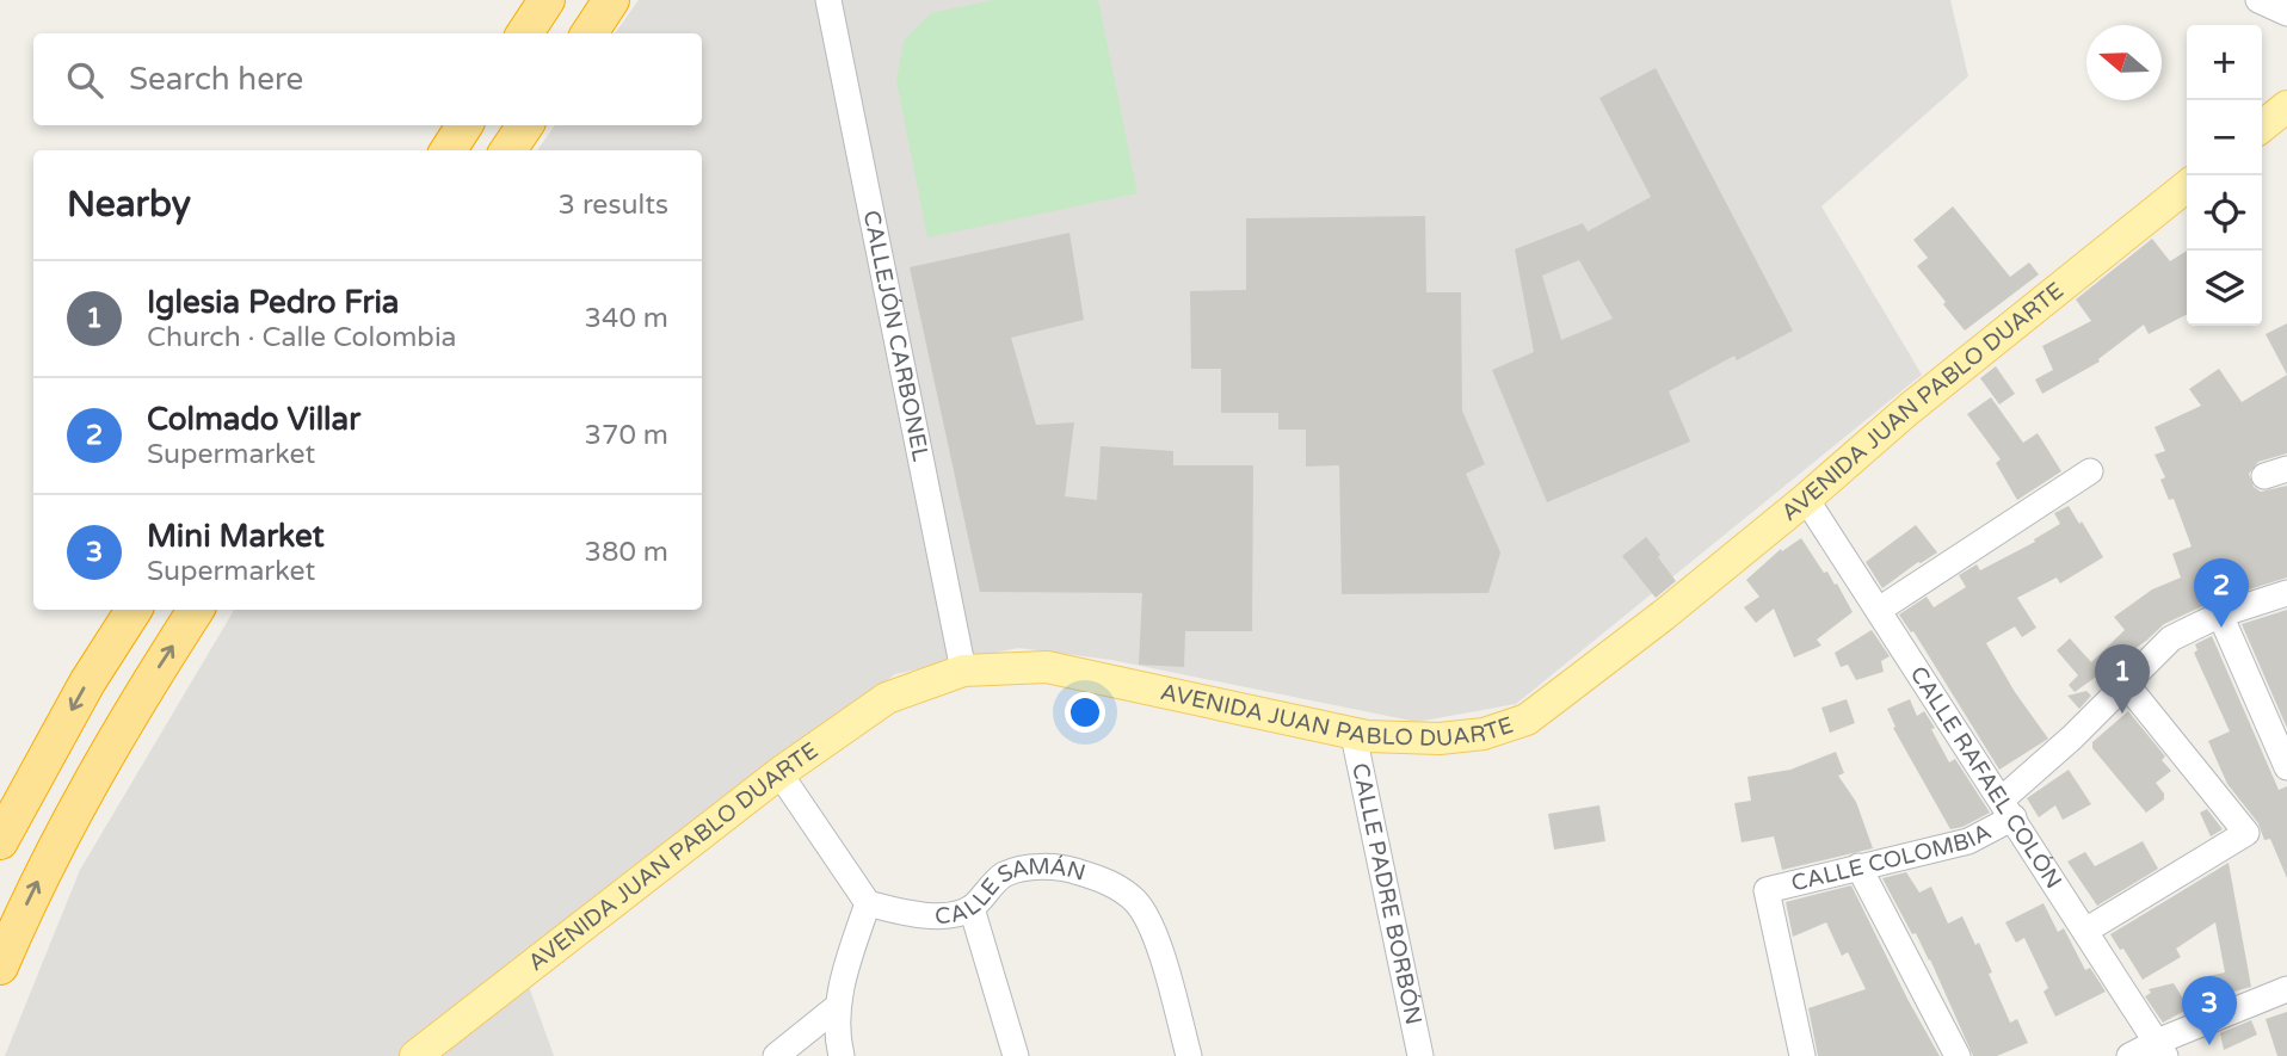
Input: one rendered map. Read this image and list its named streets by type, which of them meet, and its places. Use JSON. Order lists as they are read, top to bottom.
{
  "streets": {
    "main road": ["AVENIDA JUAN PABLO DUARTE"],
    "street": [
      "CALLEJÓN CARBONEL",
      "CALLE RAFAEL COLÓN",
      "CALLE COLOMBIA",
      "CALLE SAMÁN",
      "CALLE PADRE BORBÓN"
    ]
  },
  "crossings": [
    ["CALLEJÓN CARBONEL", "AVENIDA JUAN PABLO DUARTE"],
    ["AVENIDA JUAN PABLO DUARTE", "CALLE RAFAEL COLÓN"],
    ["AVENIDA JUAN PABLO DUARTE", "CALLE PADRE BORBÓN"],
    ["CALLE RAFAEL COLÓN", "CALLE COLOMBIA"]
  ],
  "north": "left",
  "page": {
    "map_buttons": ["+", "−"],
    "search": "Search here",
    "heading": ["Nearby", "3 results"],
    "list": [
      {
        "mark": "1",
        "name": "Iglesia Pedro Fria",
        "note": "Church · Calle Colombia",
        "value": "340 m"
      },
      {
        "mark": "2",
        "name": "Colmado Villar",
        "note": "Supermarket",
        "value": "370 m"
      },
      {
        "mark": "3",
        "name": "Mini Market",
        "note": "Supermarket",
        "value": "380 m"
      }
    ],
    "pins": ["2", "1", "3"]
  }
}
